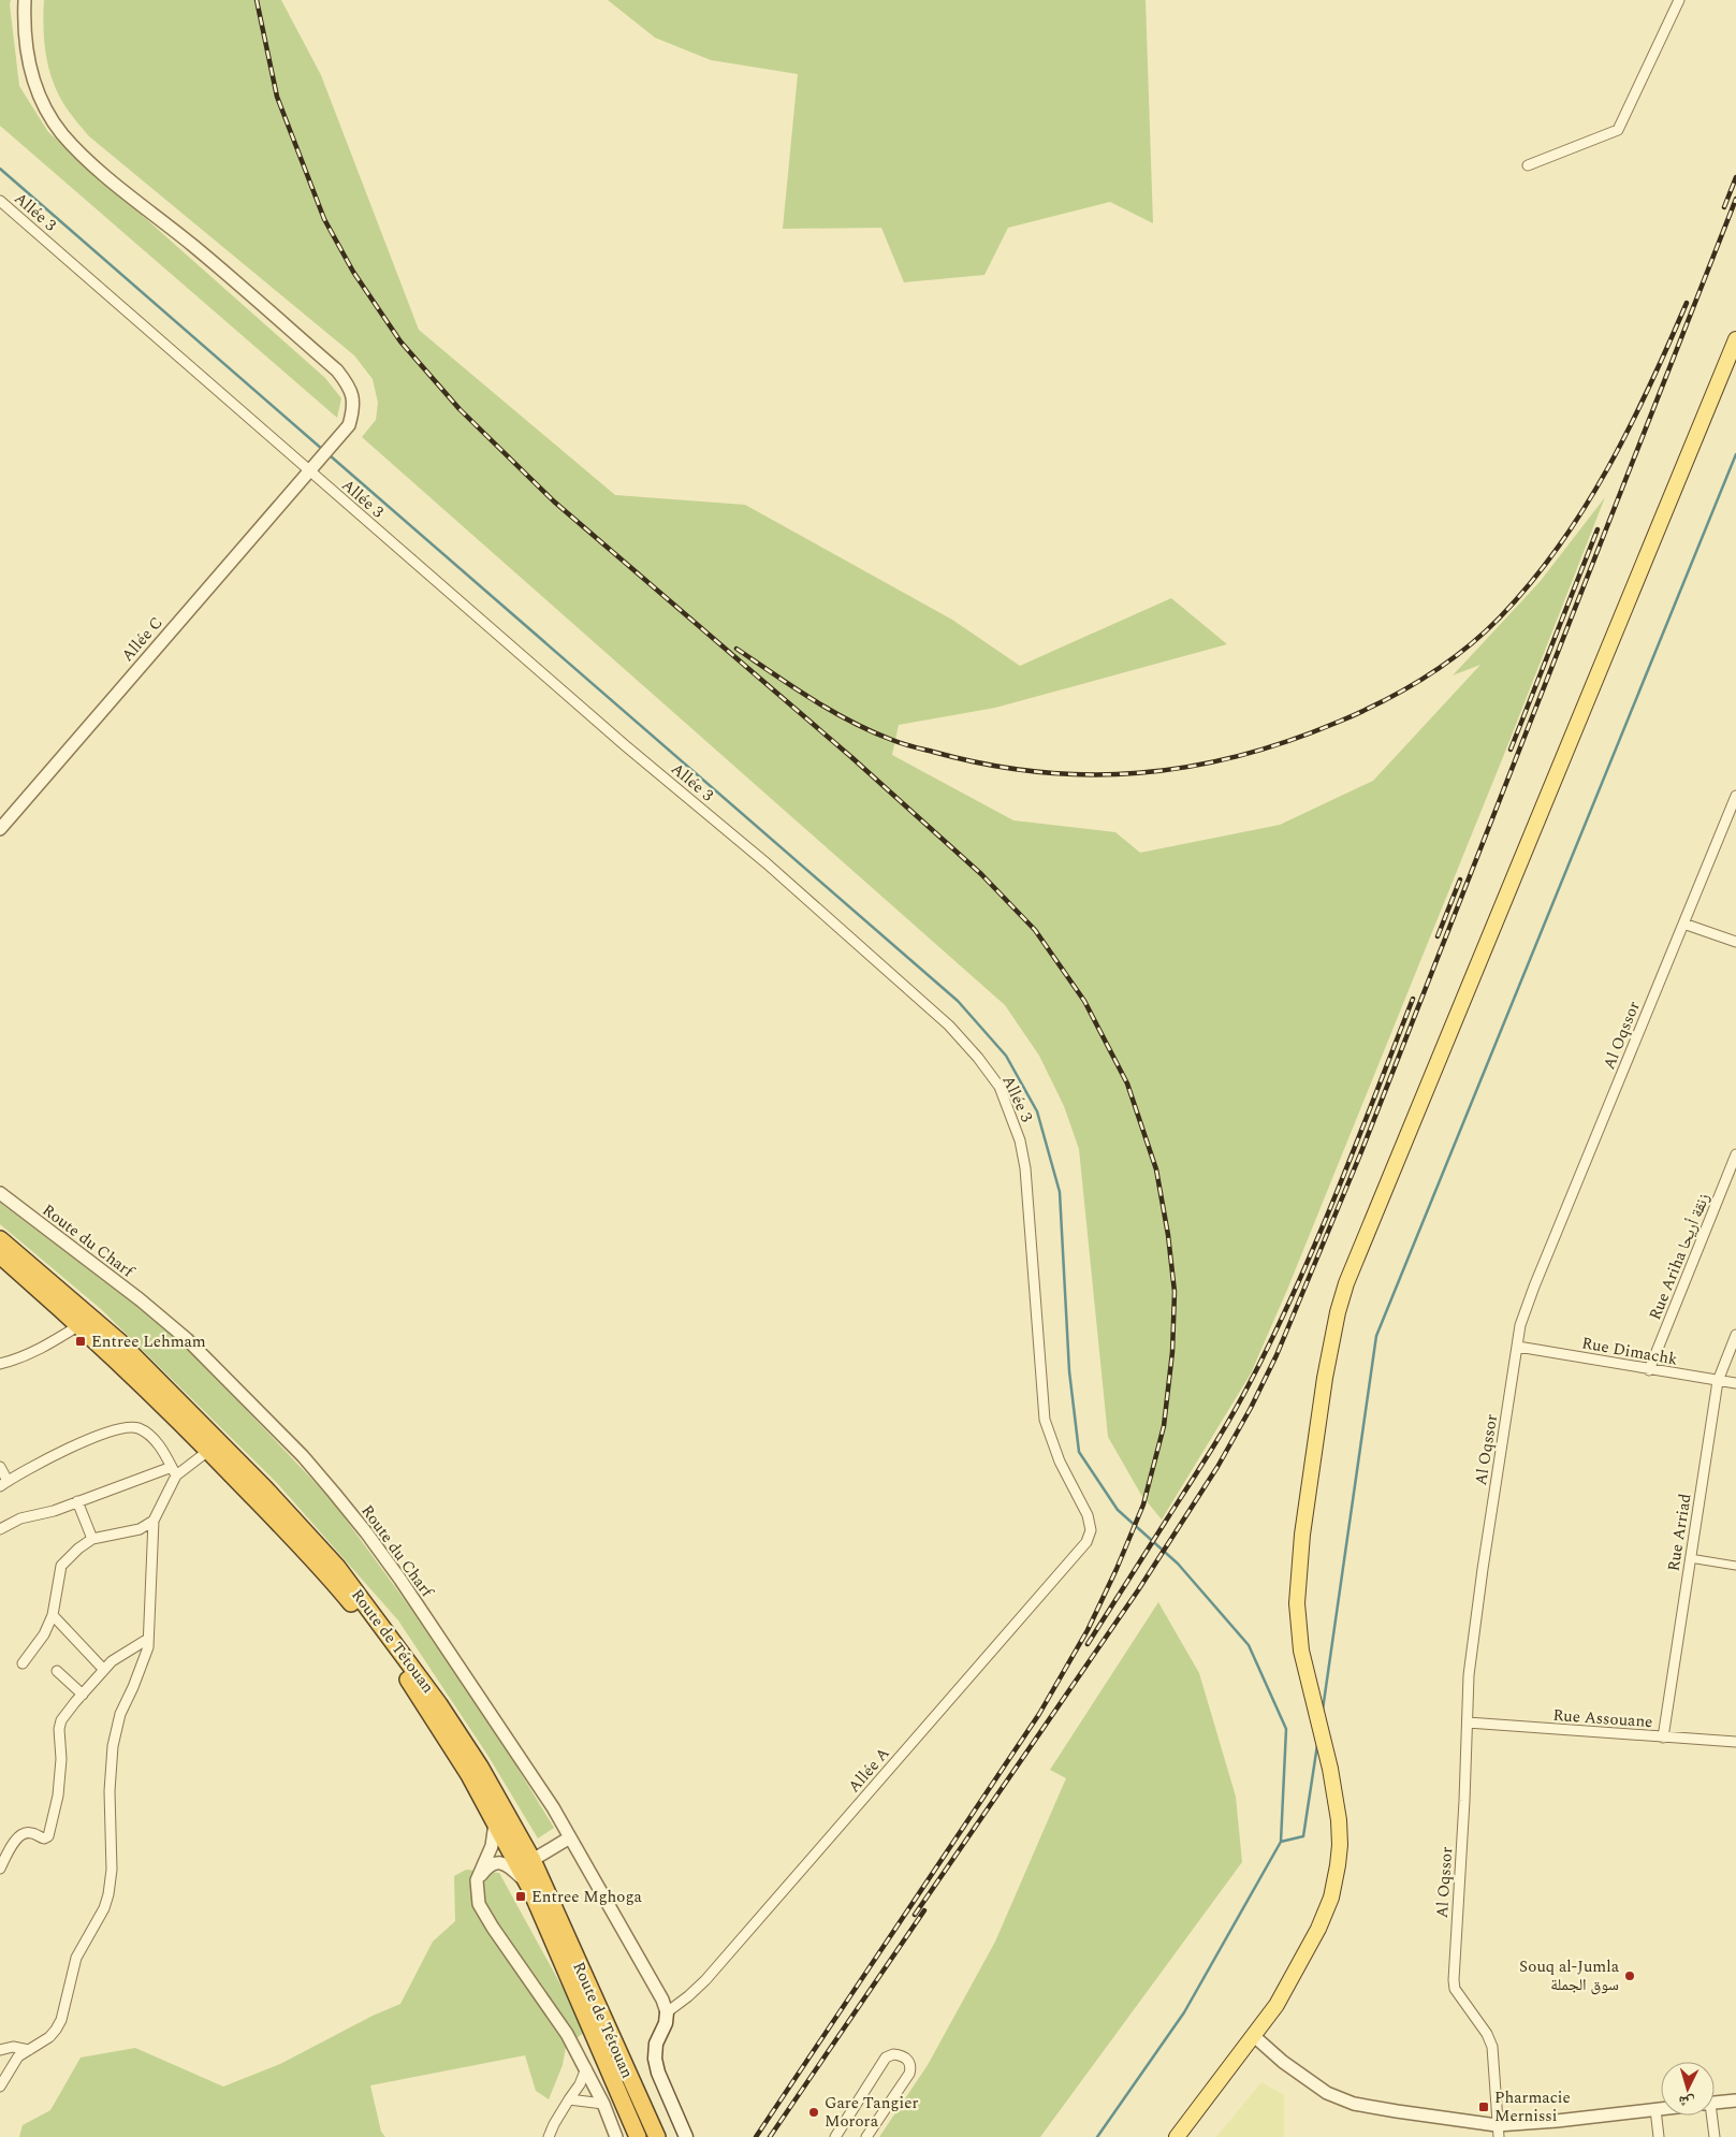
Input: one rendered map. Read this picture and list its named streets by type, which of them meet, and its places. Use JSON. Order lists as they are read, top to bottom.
{
  "streets": {
    "highway": ["Route de Tétouan"],
    "street": [
      "Allée 3",
      "Allée C",
      "Al Oqssor",
      "Route du Charf",
      "Rue Ariha زنقة أريحا",
      "Rue Dimachk",
      "Rue Arriad",
      "Rue Assouane",
      "Allée A"
    ]
  },
  "crossings": [
    ["Allée 3", "Allée C"],
    ["Allée 3", "Allée A"],
    ["Al Oqssor", "Rue Dimachk"],
    ["Al Oqssor", "Rue Assouane"],
    ["Route du Charf", "Allée A"],
    ["Rue Ariha زنقة أريحا", "Rue Dimachk"],
    ["Rue Dimachk", "Rue Arriad"],
    ["Rue Arriad", "Rue Assouane"]
  ],
  "places": {
    "transit": ["Entree Lehmam", "Entree Mghoga", "Pharmacie Mernissi"],
    "other": ["Souq al-Jumla سوق الجملة", "Gare Tangier Morora"]
  },
  "north": "bottom"
}
